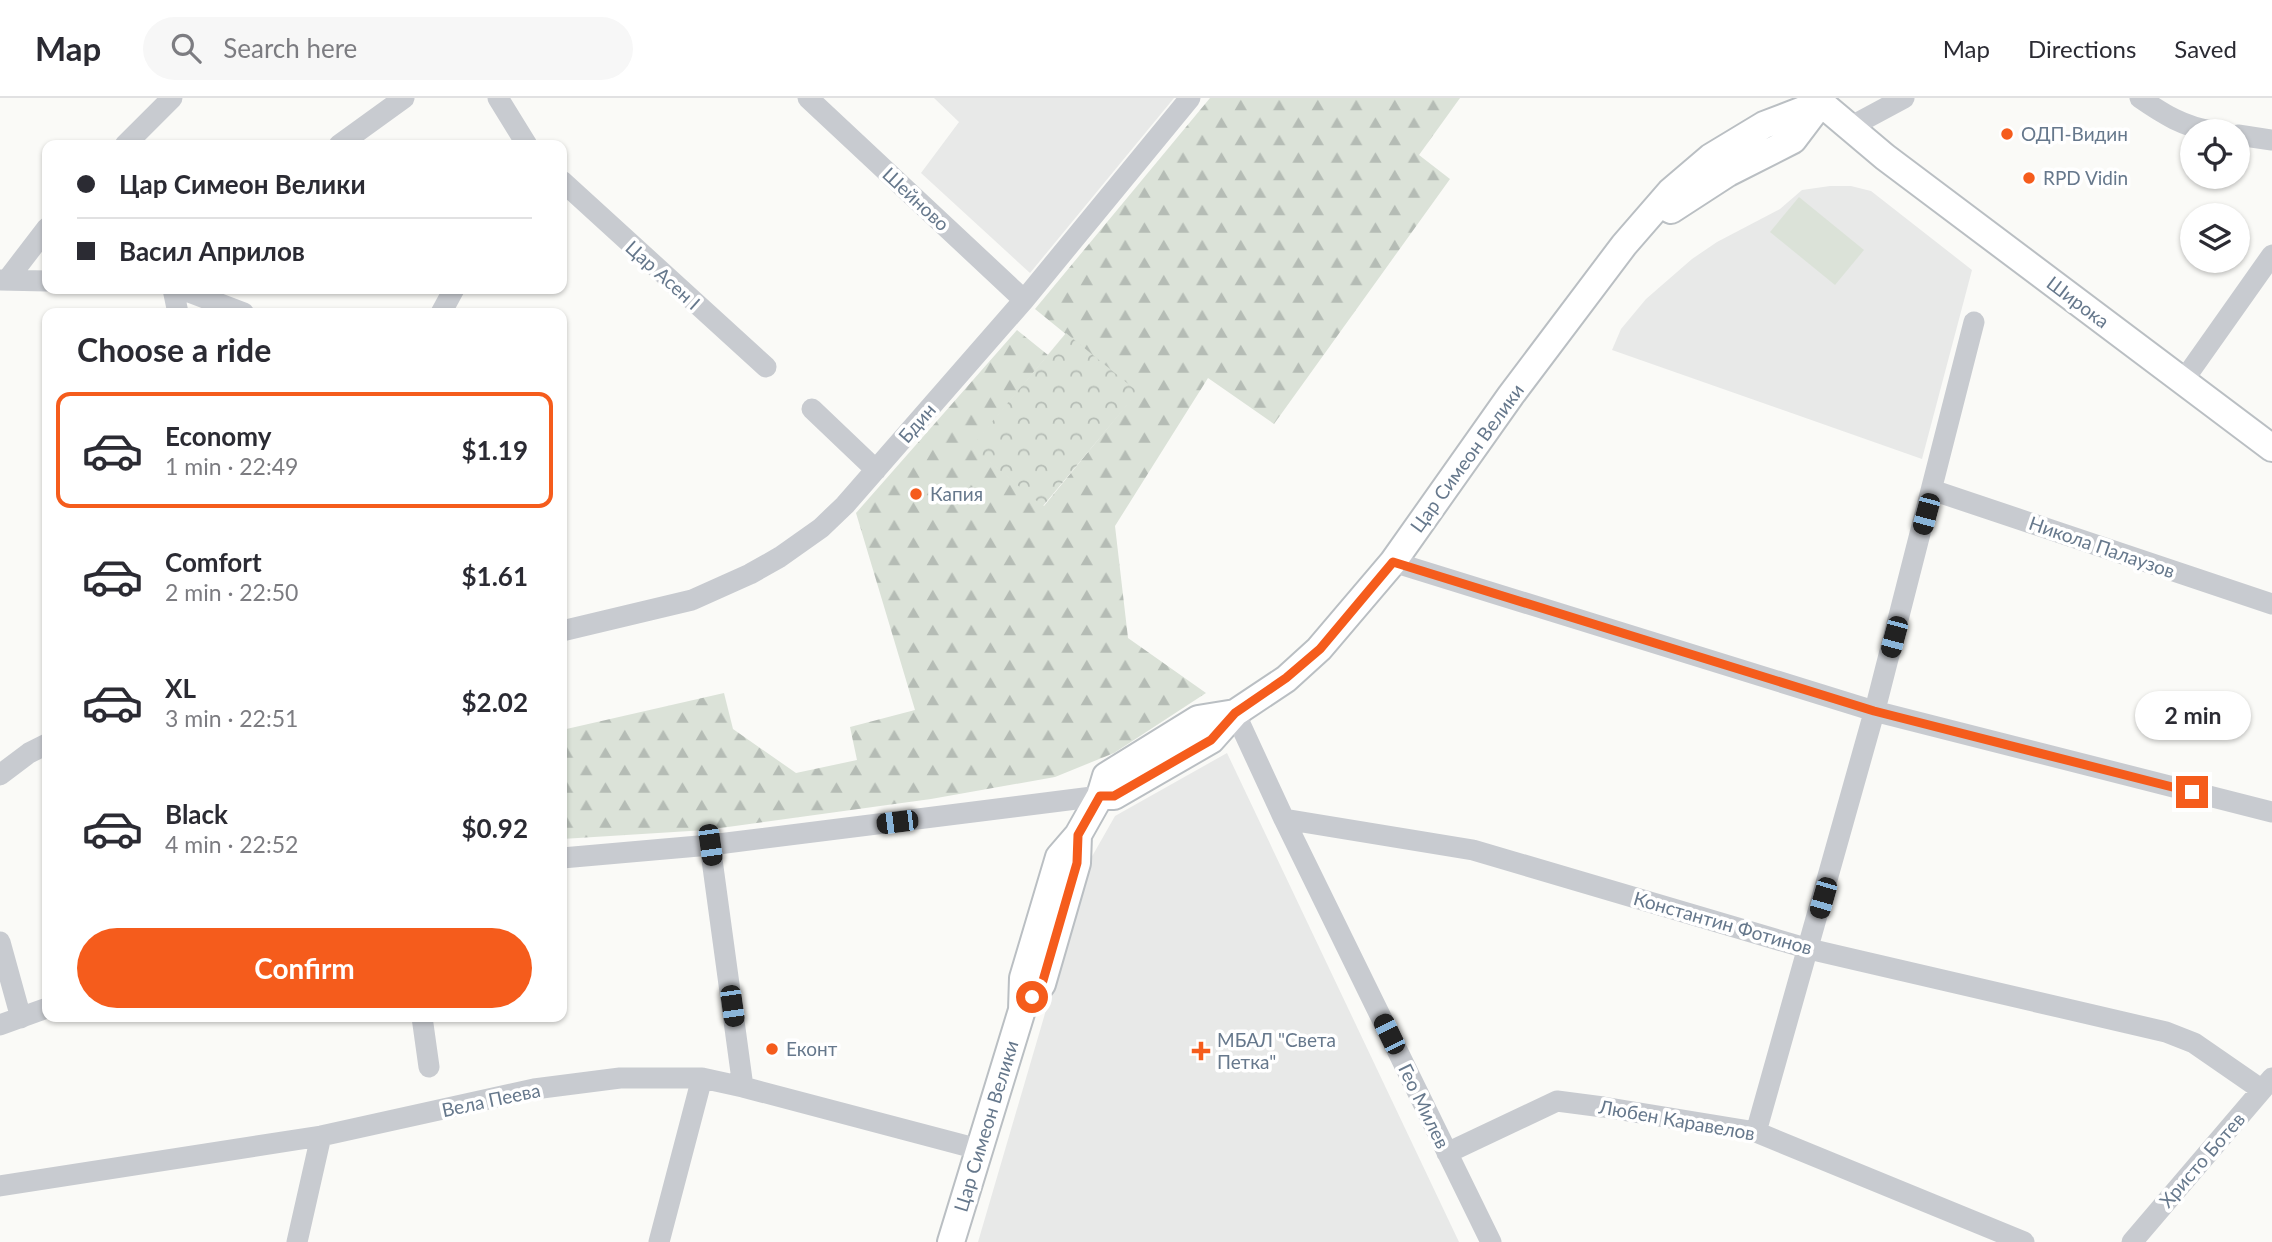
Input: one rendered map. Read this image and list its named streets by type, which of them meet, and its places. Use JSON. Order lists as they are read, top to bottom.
{
  "streets": {
    "main road": ["Широка", "Цар Симеон Велики"],
    "street": [
      "Шейново",
      "Цар Асен I",
      "Бдин",
      "Никола Палаузов",
      "Константин Фотинов",
      "Вела Пеева",
      "Гео Милев",
      "Любен Каравелов",
      "Христо Ботев"
    ]
  },
  "crossings": [
    ["Шейново", "Бдин"],
    ["Широка", "Цар Симеон Велики"],
    ["Цар Симеон Велики", "Вела Пеева"],
    ["Константин Фотинов", "Гео Милев"],
    ["Константин Фотинов", "Христо Ботев"],
    ["Гео Милев", "Любен Каравелов"]
  ],
  "places": {
    "other": [
      "ОДП-Видин",
      "RPD Vidin",
      "Капия",
      "Еконт"
    ],
    "health": ["МБАЛ \"Света Петка\""]
  },
  "page": {
    "header": "Map",
    "search": "Search here",
    "nav": ["Map", "Directions", "Saved"],
    "banner": ["Цар Симеон Велики", "Васил Априлов"],
    "heading": "Choose a ride",
    "list": [
      {
        "name": "Economy",
        "note": "1 min · 22:49",
        "value": "$1.19"
      },
      {
        "name": "Comfort",
        "note": "2 min · 22:50",
        "value": "$1.61"
      },
      {
        "name": "XL",
        "note": "3 min · 22:51",
        "value": "$2.02"
      },
      {
        "name": "Black",
        "note": "4 min · 22:52",
        "value": "$0.92"
      }
    ],
    "bubble": "2 min",
    "buttons": "Confirm"
  }
}
